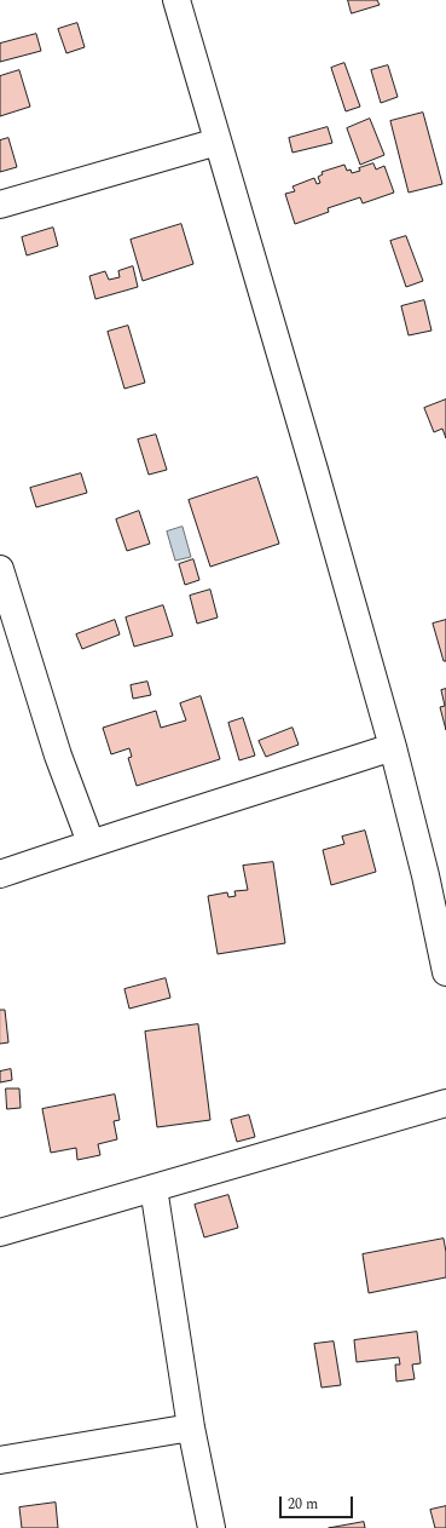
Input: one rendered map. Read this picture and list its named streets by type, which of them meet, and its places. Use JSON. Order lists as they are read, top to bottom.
{
  "scale_bar": "20 m"
}
